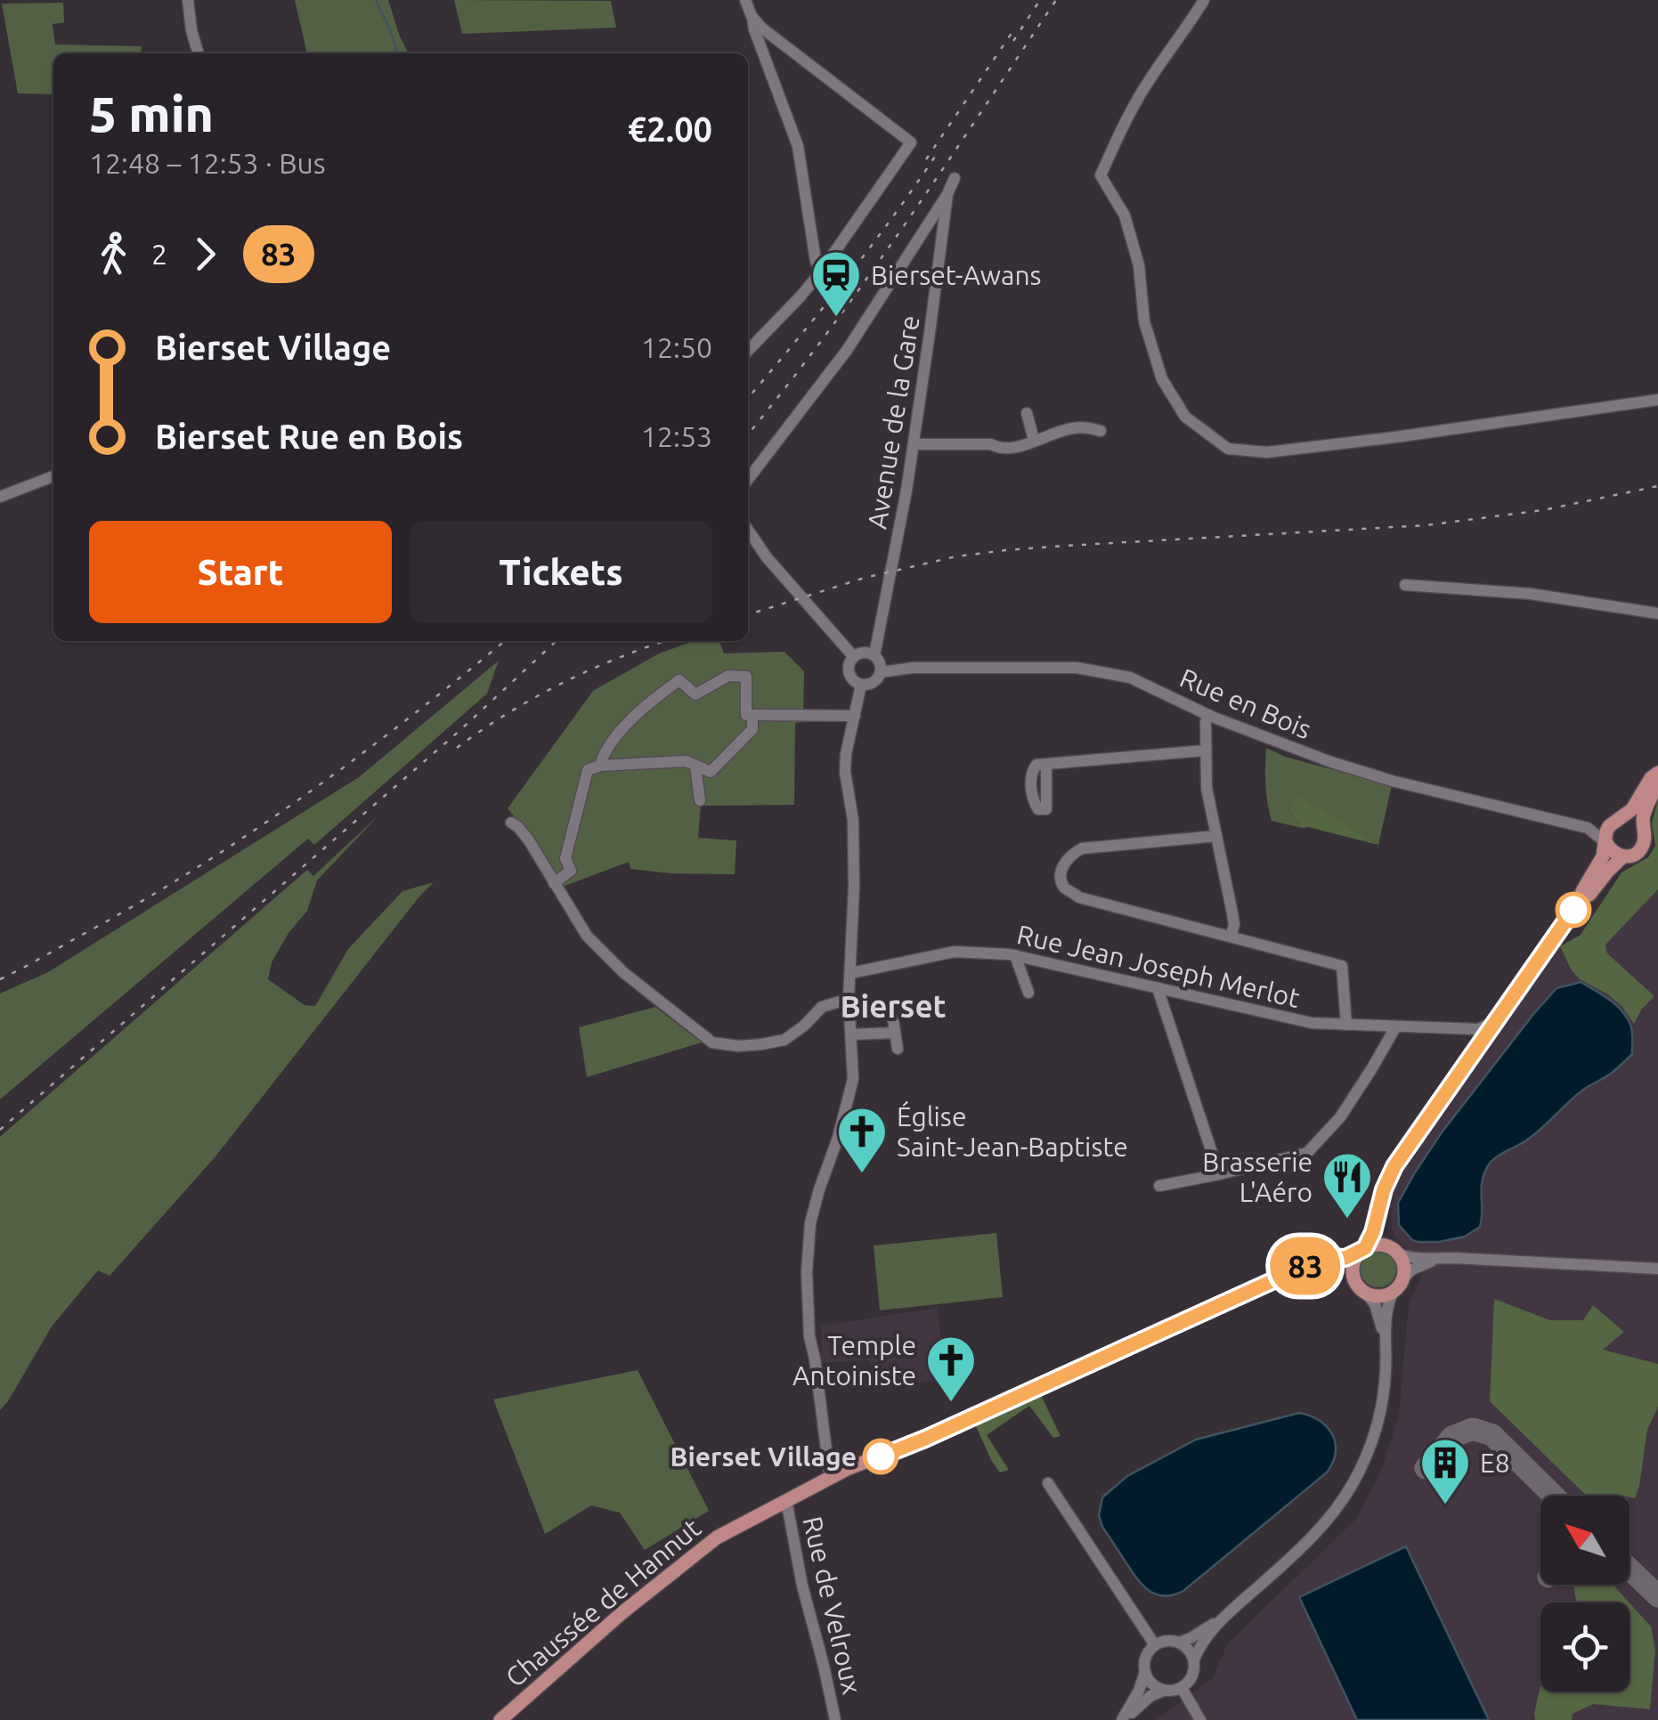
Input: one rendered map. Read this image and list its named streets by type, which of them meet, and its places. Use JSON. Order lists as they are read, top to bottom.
{
  "streets": {
    "main road": ["Chaussée de Hannut"],
    "street": [
      "Avenue de la Gare",
      "Rue en Bois",
      "Rue Jean Joseph Merlot",
      "Rue de Velroux"
    ]
  },
  "crossings": [
    ["Avenue de la Gare", "Rue en Bois"],
    ["Chaussée de Hannut", "Rue de Velroux"]
  ],
  "districts": ["Bierset"],
  "places": {
    "station": ["Bierset-Awans"],
    "church": ["Église Saint-Jean-Baptiste", "Temple Antoiniste"],
    "restaurant": ["Brasserie L'Aéro"],
    "other": ["Bierset Village"],
    "building": ["E8"]
  },
  "lines": ["bus line 83"],
  "north": "top left",
  "page": {
    "on_map": "83",
    "heading": ["5 min", "12:48 – 12:53 · Bus", "€2.00"],
    "legs": ["2", "83"],
    "list": [
      {
        "name": "Bierset Village",
        "value": "12:50"
      },
      {
        "name": "Bierset Rue en Bois",
        "value": "12:53"
      }
    ],
    "buttons": ["Start", "Tickets"]
  }
}
